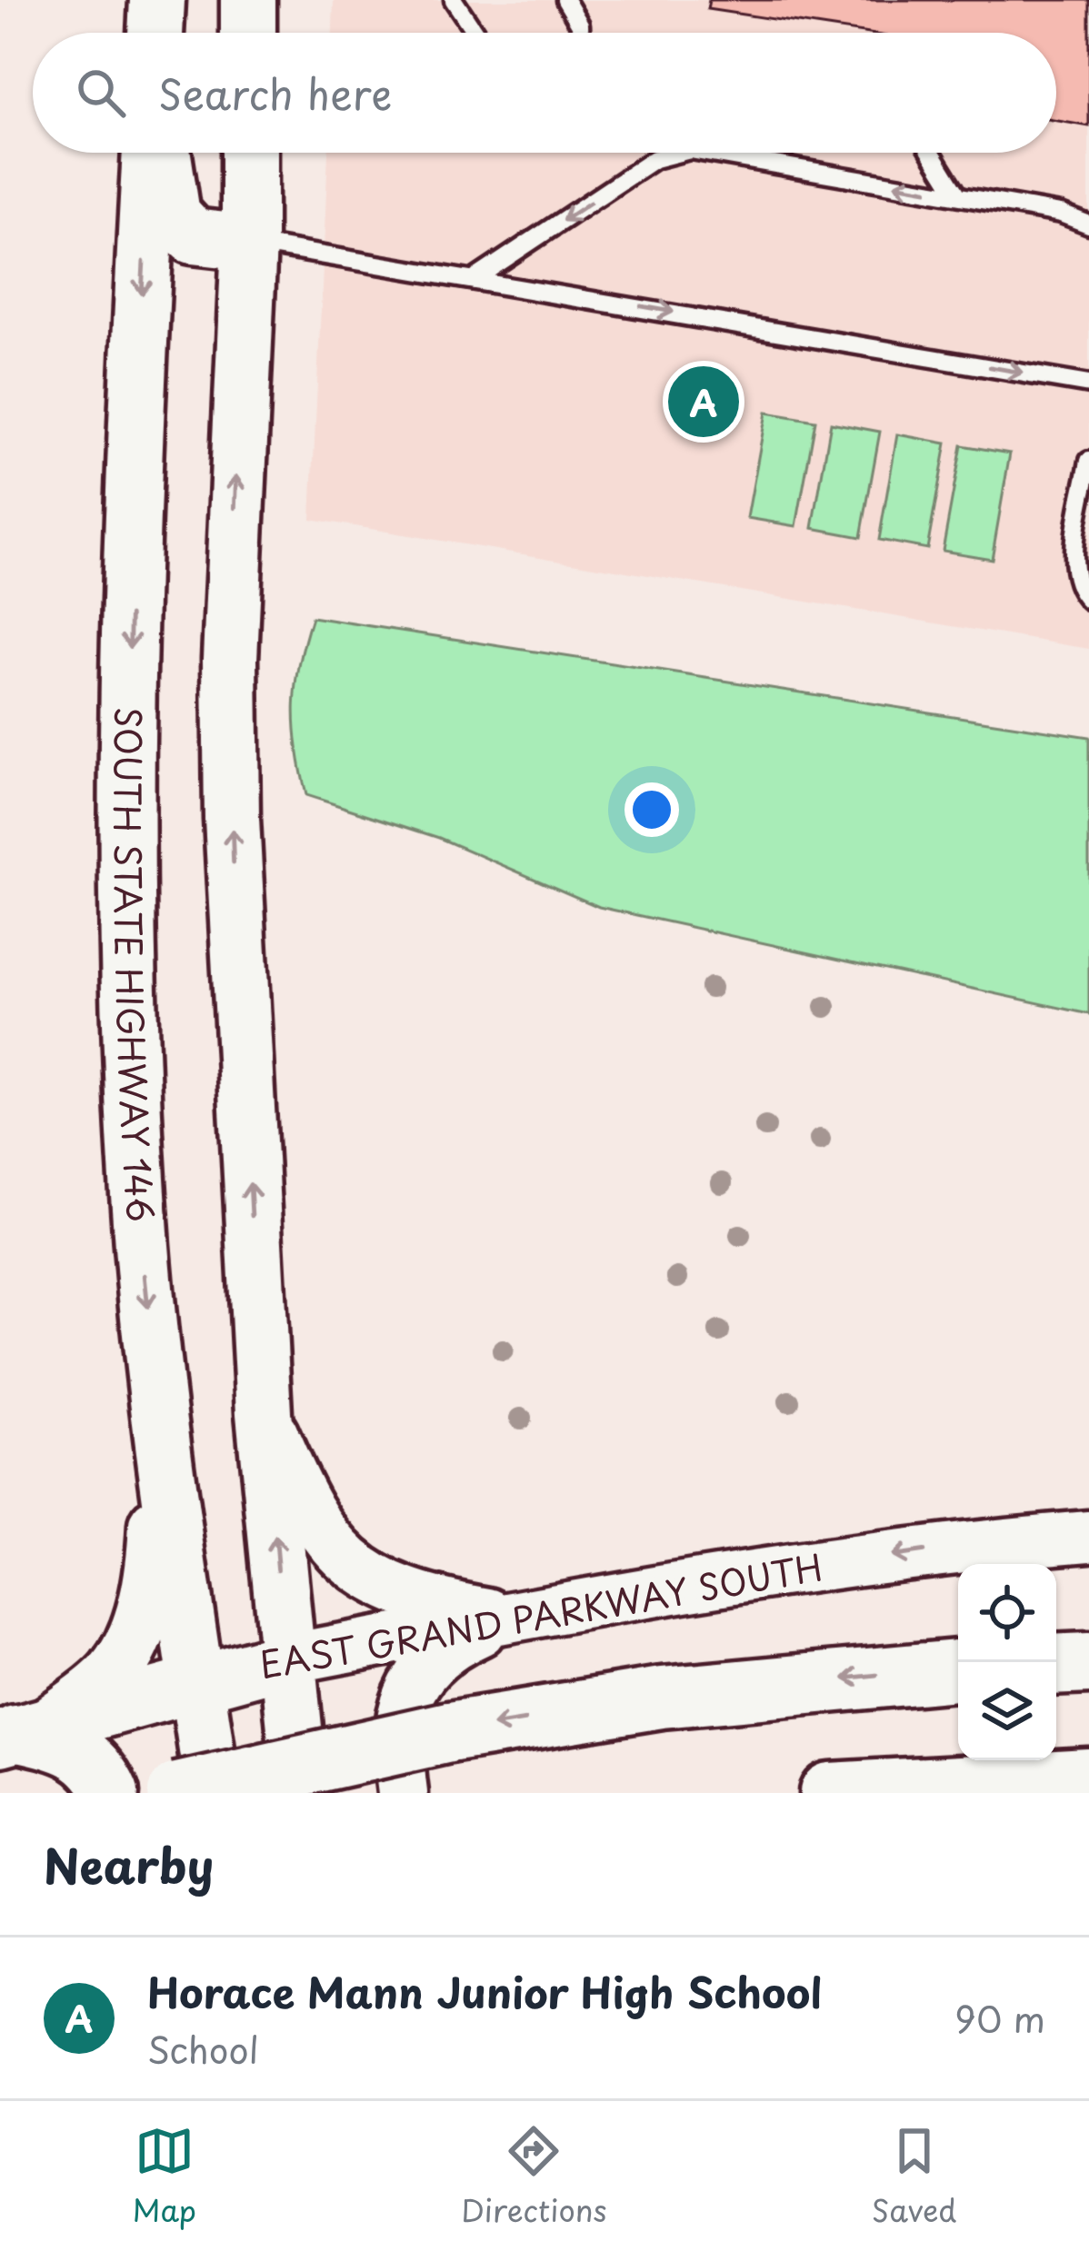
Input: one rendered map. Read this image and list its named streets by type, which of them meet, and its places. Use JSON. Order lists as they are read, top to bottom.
{
  "streets": {
    "main road": ["SOUTH STATE HIGHWAY 146", "EAST GRAND PARKWAY SOUTH"]
  },
  "crossings": [
    ["SOUTH STATE HIGHWAY 146", "EAST GRAND PARKWAY SOUTH"]
  ],
  "one_way": ["EAST GRAND PARKWAY SOUTH"],
  "page": {
    "search": "Search here",
    "pins": "A",
    "heading": "Nearby",
    "list": [
      {
        "mark": "A",
        "name": "Horace Mann Junior High School",
        "note": "School",
        "value": "90 m"
      }
    ],
    "nav": ["Map", "Directions", "Saved"]
  }
}
